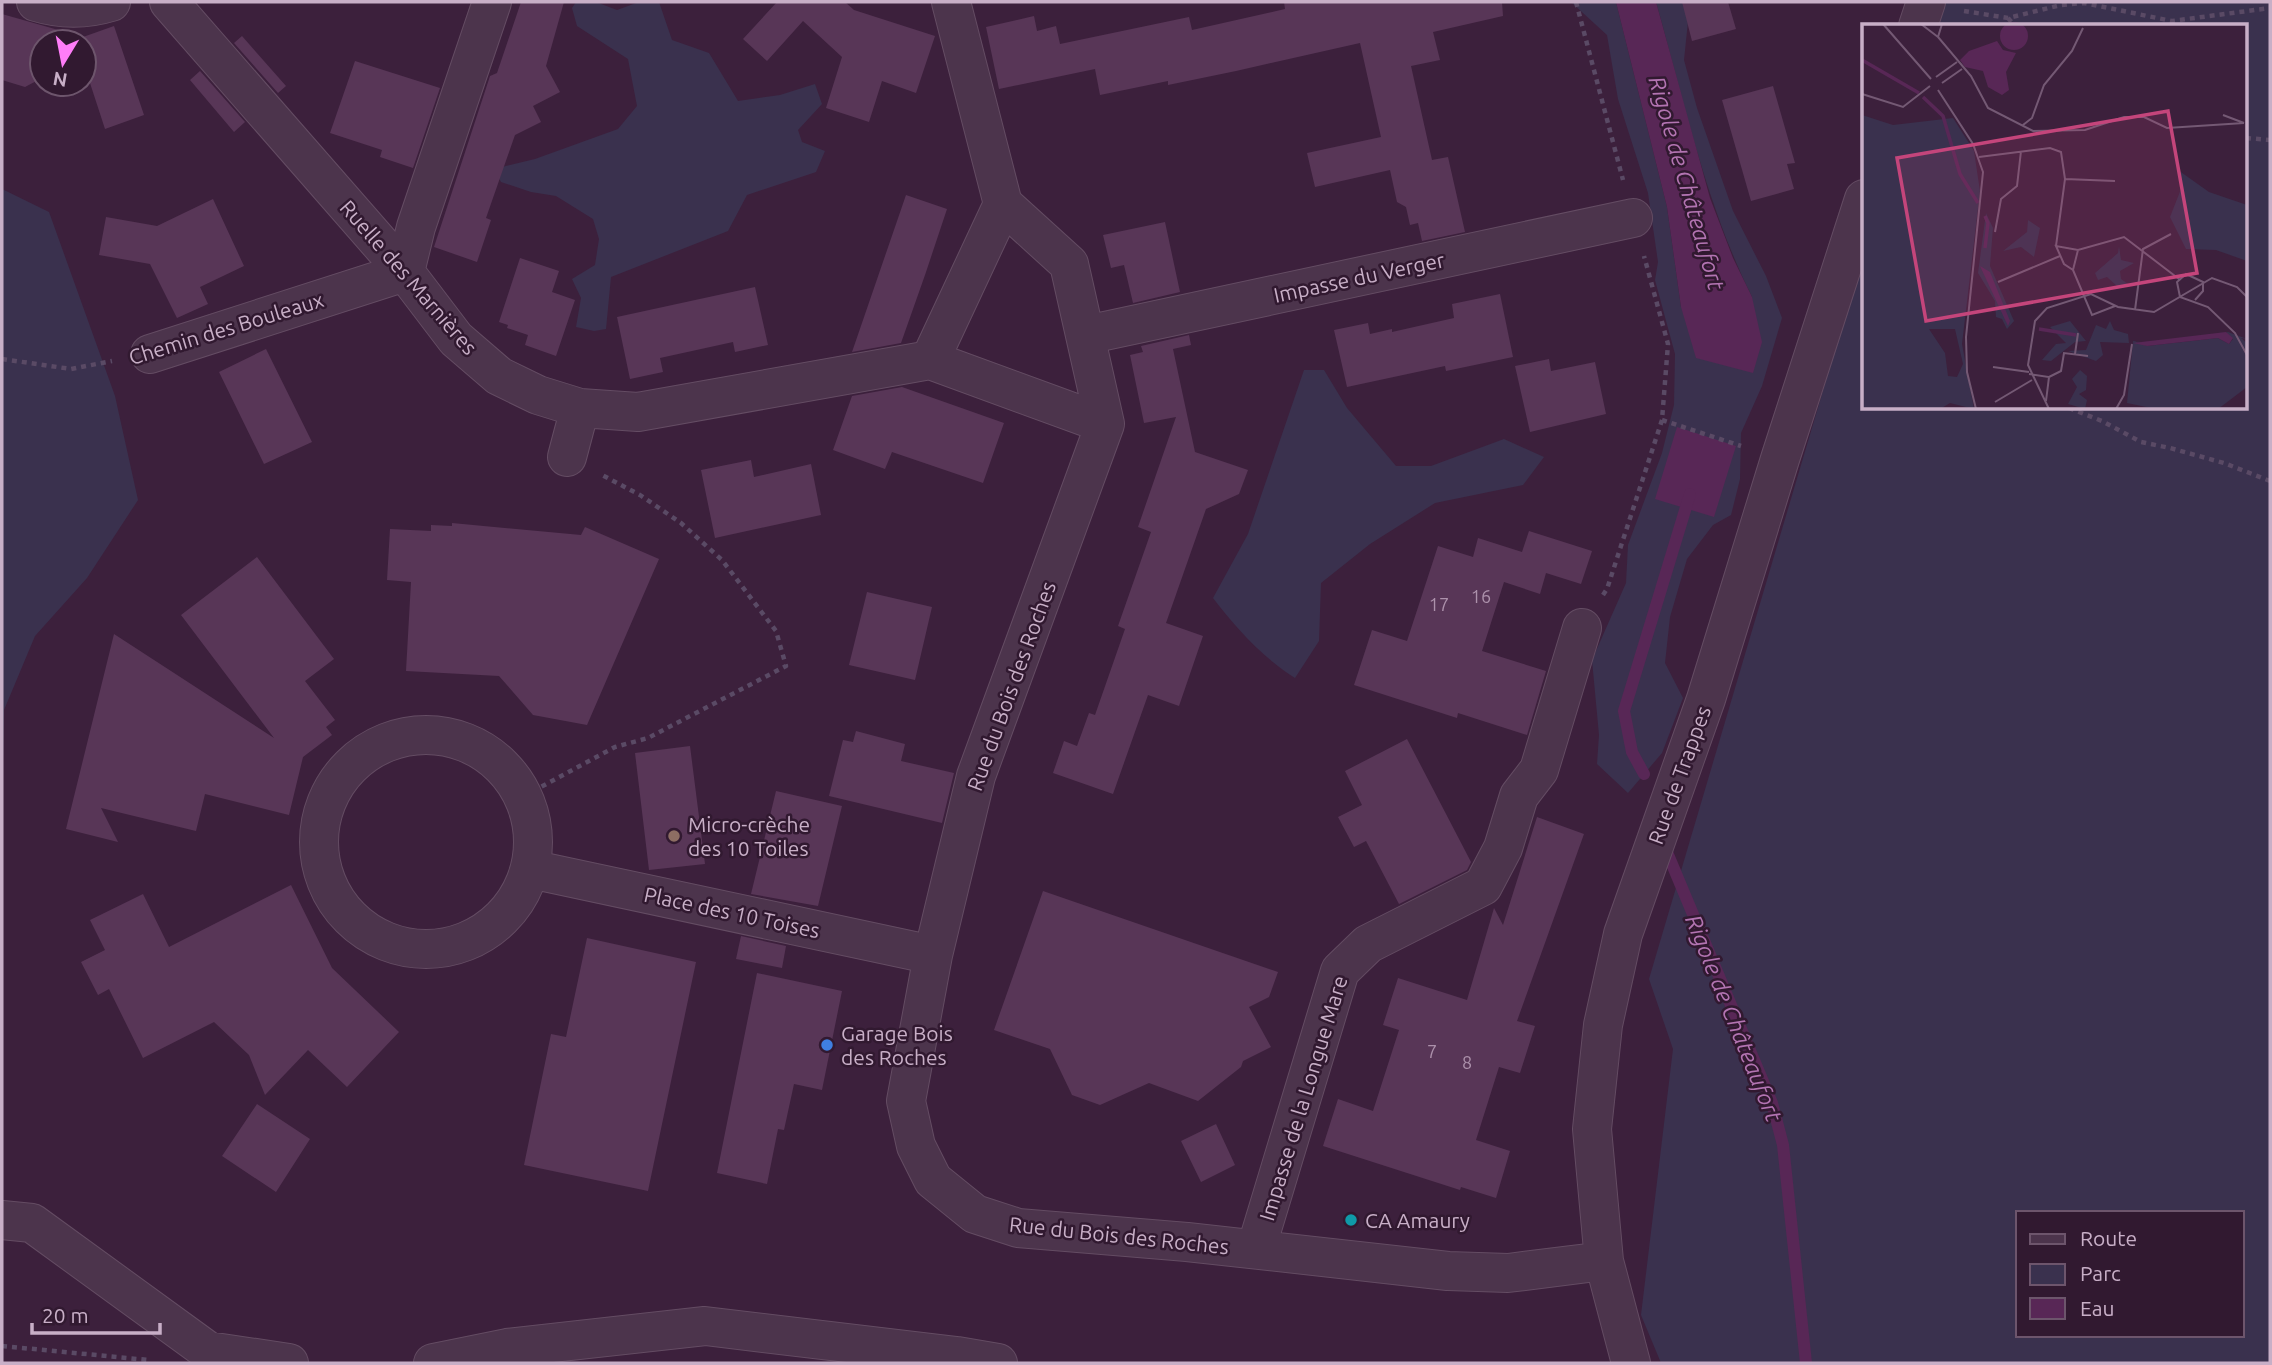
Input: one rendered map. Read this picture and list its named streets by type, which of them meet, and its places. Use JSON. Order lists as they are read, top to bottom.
{
  "streets": {
    "street": [
      "Ruelle des Marnières",
      "Impasse du Verger",
      "Chemin des Bouleaux",
      "Rue du Bois des Roches",
      "Rue de Trappes",
      "Place des 10 Toises",
      "Impasse de la Longue Mare"
    ]
  },
  "crossings": [
    ["Ruelle des Marnières", "Chemin des Bouleaux"],
    ["Rue du Bois des Roches", "Rue de Trappes"],
    ["Rue du Bois des Roches", "Place des 10 Toises"],
    ["Rue du Bois des Roches", "Impasse de la Longue Mare"]
  ],
  "water": ["Rigole de Châteaufort"],
  "places": ["Micro-crèche des 10 Toiles", "Garage Bois des Roches", "CA Amaury"],
  "house_numbers": [
    "16",
    "17",
    "7",
    "8"
  ],
  "legend": ["Route", "Parc", "Eau"],
  "scale_bar": "20 m",
  "north": "bottom"
}
